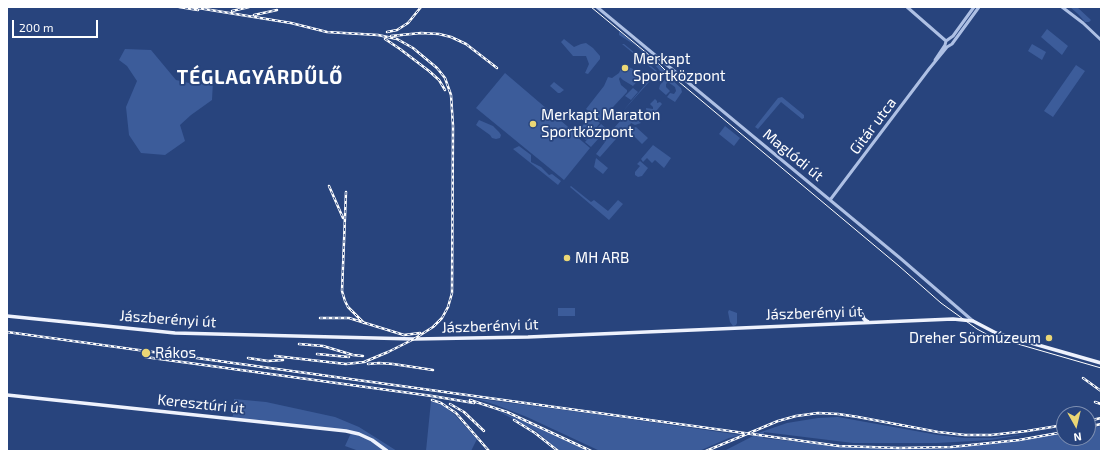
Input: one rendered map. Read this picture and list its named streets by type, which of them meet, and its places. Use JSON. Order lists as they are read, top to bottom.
{
  "streets": {
    "main road": ["Jászberényi út", "Keresztúri út"],
    "street": ["Gitár utca", "Maglódi út"]
  },
  "crossings": [
    ["Gitár utca", "Maglódi út"],
    ["Maglódi út", "Jászberényi út"]
  ],
  "districts": ["TÉGLAGYÁRDŰLŐ"],
  "places": [
    "Merkapt Sportközpont",
    "Merkapt Maraton Sportközpont",
    "MH ARB",
    "Dreher Sörmúzeum",
    "Rákos"
  ],
  "scale_bar": "200 m",
  "north": "bottom"
}
